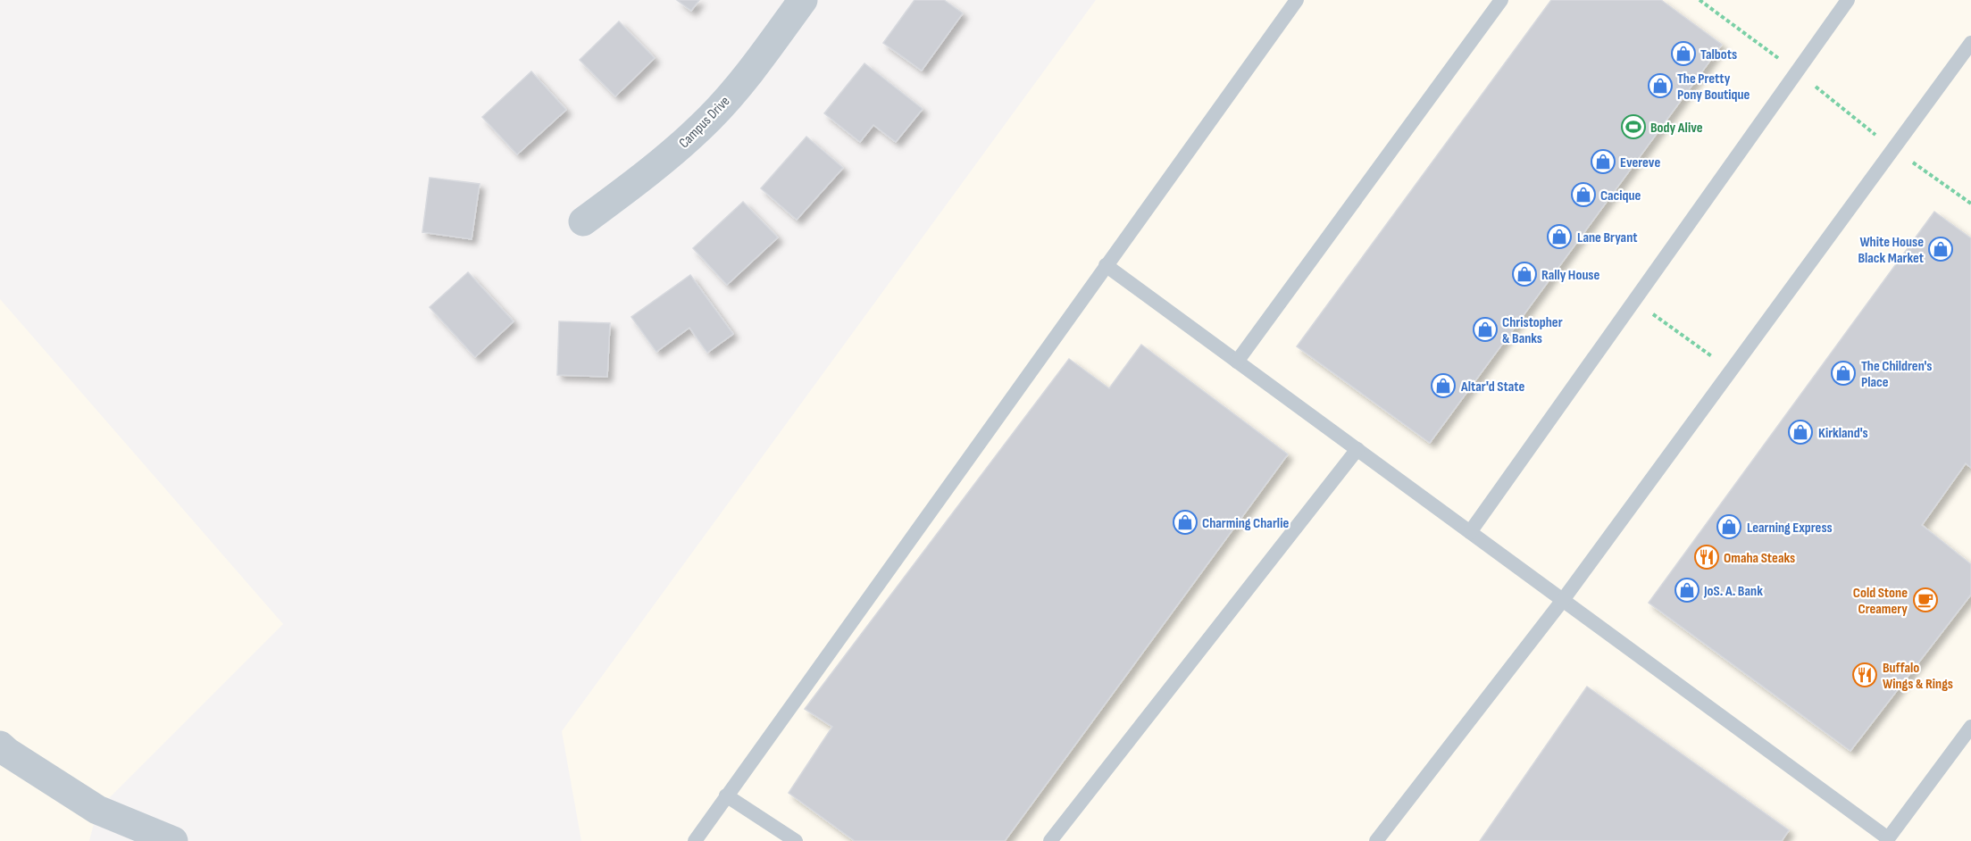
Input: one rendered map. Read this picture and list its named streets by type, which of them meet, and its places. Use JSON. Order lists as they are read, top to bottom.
{
  "streets": {
    "street": ["Campus Drive"]
  },
  "places": {
    "shop": [
      "Talbots",
      "The Pretty Pony Boutique",
      "Evereve",
      "Cacique",
      "Lane Bryant",
      "White House Black Market",
      "Rally House",
      "Christopher & Banks",
      "The Children's Place",
      "Altar'd State",
      "Kirkland's",
      "Charming Charlie",
      "Learning Express",
      "JoS. A. Bank"
    ],
    "sports": ["Body Alive"],
    "restaurant": ["Omaha Steaks", "Buffalo Wings & Rings"],
    "cafe": ["Cold Stone Creamery"]
  }
}
